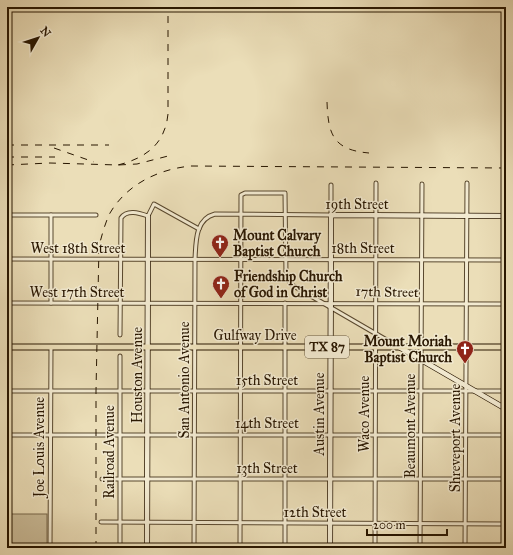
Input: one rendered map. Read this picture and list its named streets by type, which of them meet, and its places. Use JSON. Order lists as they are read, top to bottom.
{
  "streets": {
    "main road": ["Gulfway Drive", "TX 87"],
    "street": [
      "19th Street",
      "West 18th Street",
      "18th Street",
      "West 17th Street",
      "17th Street",
      "Houston Avenue",
      "San Antonio Avenue",
      "15th Street",
      "Austin Avenue",
      "Waco Avenue",
      "14th Street",
      "Beaumont Avenue",
      "Shreveport Avenue",
      "Joe Louis Avenue",
      "Railroad Avenue",
      "13th Street",
      "12th Street"
    ]
  },
  "crossings": [
    ["19th Street", "San Antonio Avenue"],
    ["19th Street", "Austin Avenue"],
    ["19th Street", "Waco Avenue"],
    ["19th Street", "Beaumont Avenue"],
    ["19th Street", "Shreveport Avenue"],
    ["West 18th Street", "18th Street"],
    ["West 18th Street", "Houston Avenue"],
    ["18th Street", "Houston Avenue"],
    ["18th Street", "San Antonio Avenue"],
    ["18th Street", "Austin Avenue"],
    ["18th Street", "Waco Avenue"],
    ["18th Street", "Beaumont Avenue"],
    ["18th Street", "Shreveport Avenue"],
    ["West 17th Street", "Houston Avenue"],
    ["17th Street", "Austin Avenue"],
    ["17th Street", "Waco Avenue"],
    ["17th Street", "Beaumont Avenue"],
    ["17th Street", "Shreveport Avenue"],
    ["Gulfway Drive", "TX 87"],
    ["Gulfway Drive", "Houston Avenue"],
    ["Gulfway Drive", "San Antonio Avenue"],
    ["Gulfway Drive", "Austin Avenue"],
    ["Gulfway Drive", "Waco Avenue"],
    ["Gulfway Drive", "Beaumont Avenue"],
    ["Gulfway Drive", "Shreveport Avenue"],
    ["TX 87", "Houston Avenue"],
    ["TX 87", "Joe Louis Avenue"],
    ["Houston Avenue", "San Antonio Avenue"],
    ["Houston Avenue", "15th Street"],
    ["Houston Avenue", "14th Street"],
    ["Houston Avenue", "13th Street"],
    ["Houston Avenue", "12th Street"],
    ["San Antonio Avenue", "15th Street"],
    ["San Antonio Avenue", "14th Street"],
    ["San Antonio Avenue", "13th Street"],
    ["San Antonio Avenue", "12th Street"],
    ["15th Street", "Austin Avenue"],
    ["15th Street", "Waco Avenue"],
    ["15th Street", "Beaumont Avenue"],
    ["15th Street", "Shreveport Avenue"],
    ["15th Street", "Joe Louis Avenue"],
    ["15th Street", "Railroad Avenue"],
    ["Austin Avenue", "14th Street"],
    ["Austin Avenue", "13th Street"],
    ["Austin Avenue", "12th Street"],
    ["Waco Avenue", "14th Street"],
    ["Waco Avenue", "13th Street"],
    ["Waco Avenue", "12th Street"],
    ["14th Street", "Beaumont Avenue"],
    ["14th Street", "Shreveport Avenue"],
    ["14th Street", "Joe Louis Avenue"],
    ["14th Street", "Railroad Avenue"],
    ["Beaumont Avenue", "13th Street"],
    ["Beaumont Avenue", "12th Street"],
    ["Shreveport Avenue", "13th Street"],
    ["Shreveport Avenue", "12th Street"],
    ["Railroad Avenue", "13th Street"],
    ["Railroad Avenue", "12th Street"]
  ],
  "places": {
    "church": ["Mount Calvary Baptist Church", "Friendship Church of God in Christ", "Mount Moriah Baptist Church"]
  },
  "scale_bar": "200 m",
  "north": "top right"
}
